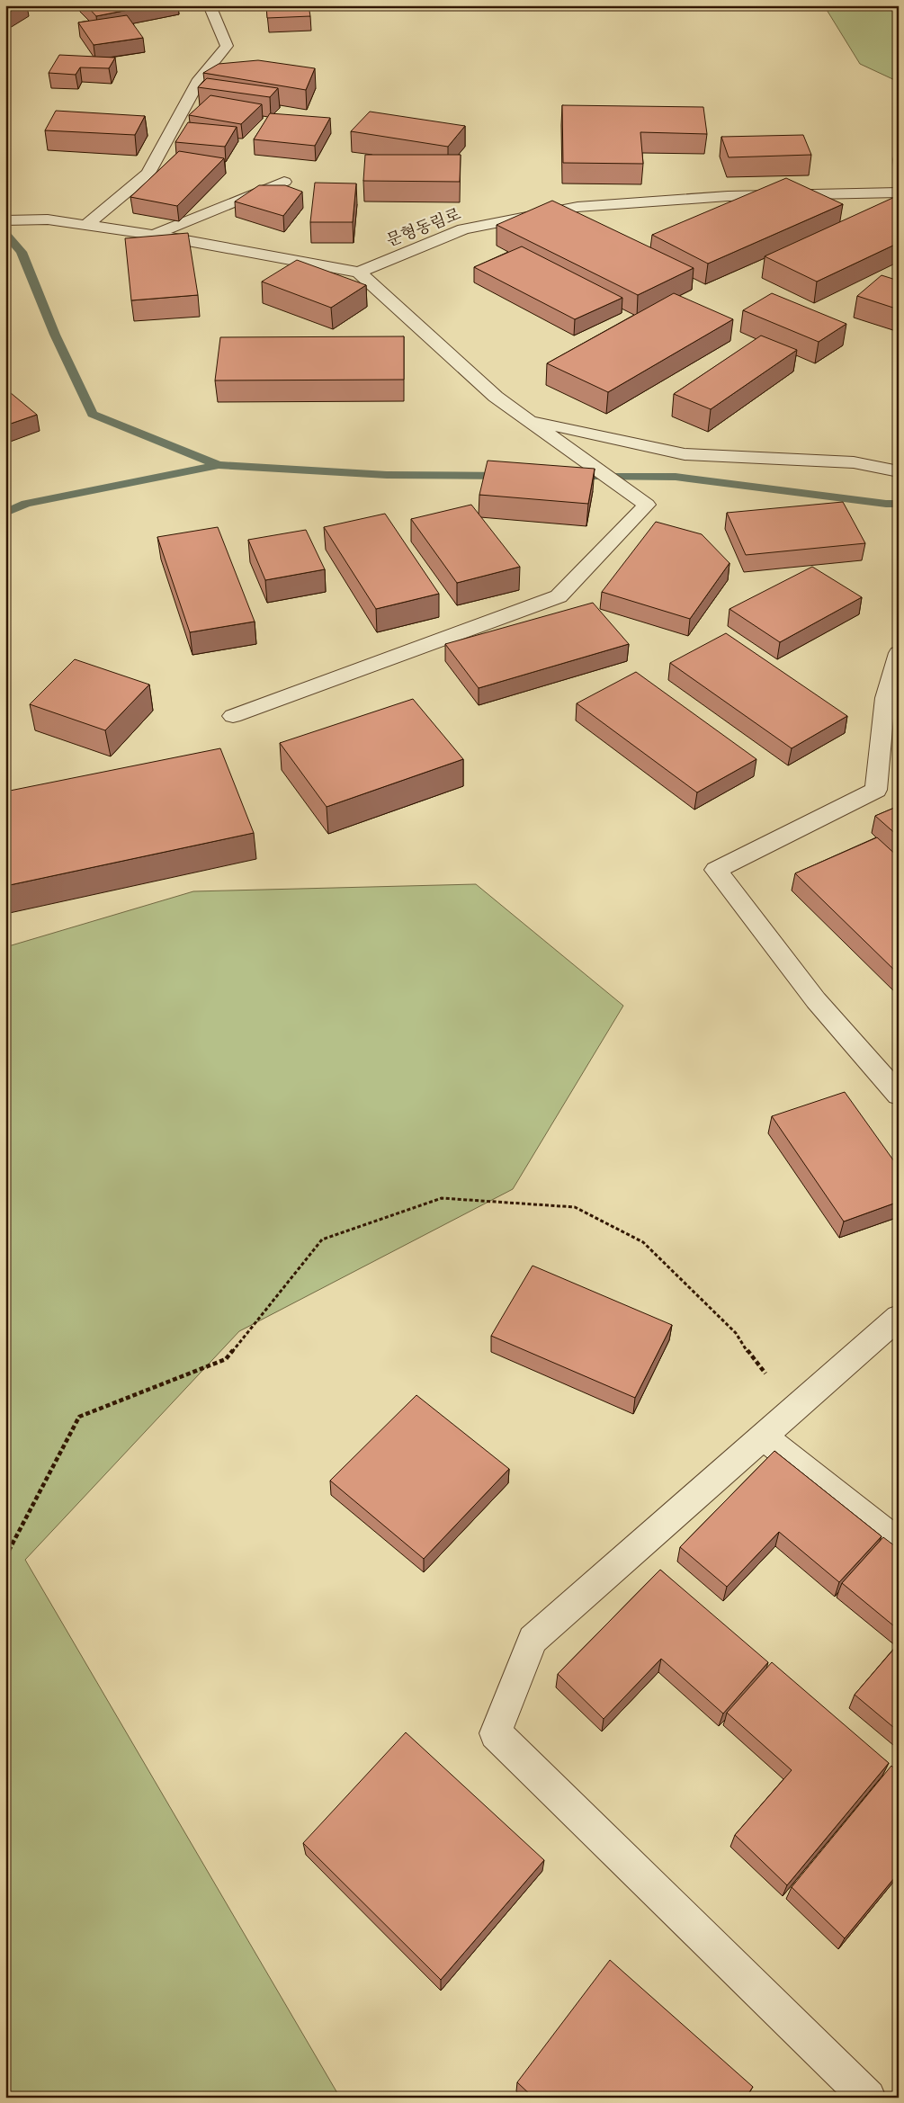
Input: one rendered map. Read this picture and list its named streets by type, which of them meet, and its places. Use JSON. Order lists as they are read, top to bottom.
{
  "streets": {
    "street": ["문형동림로"]
  }
}
